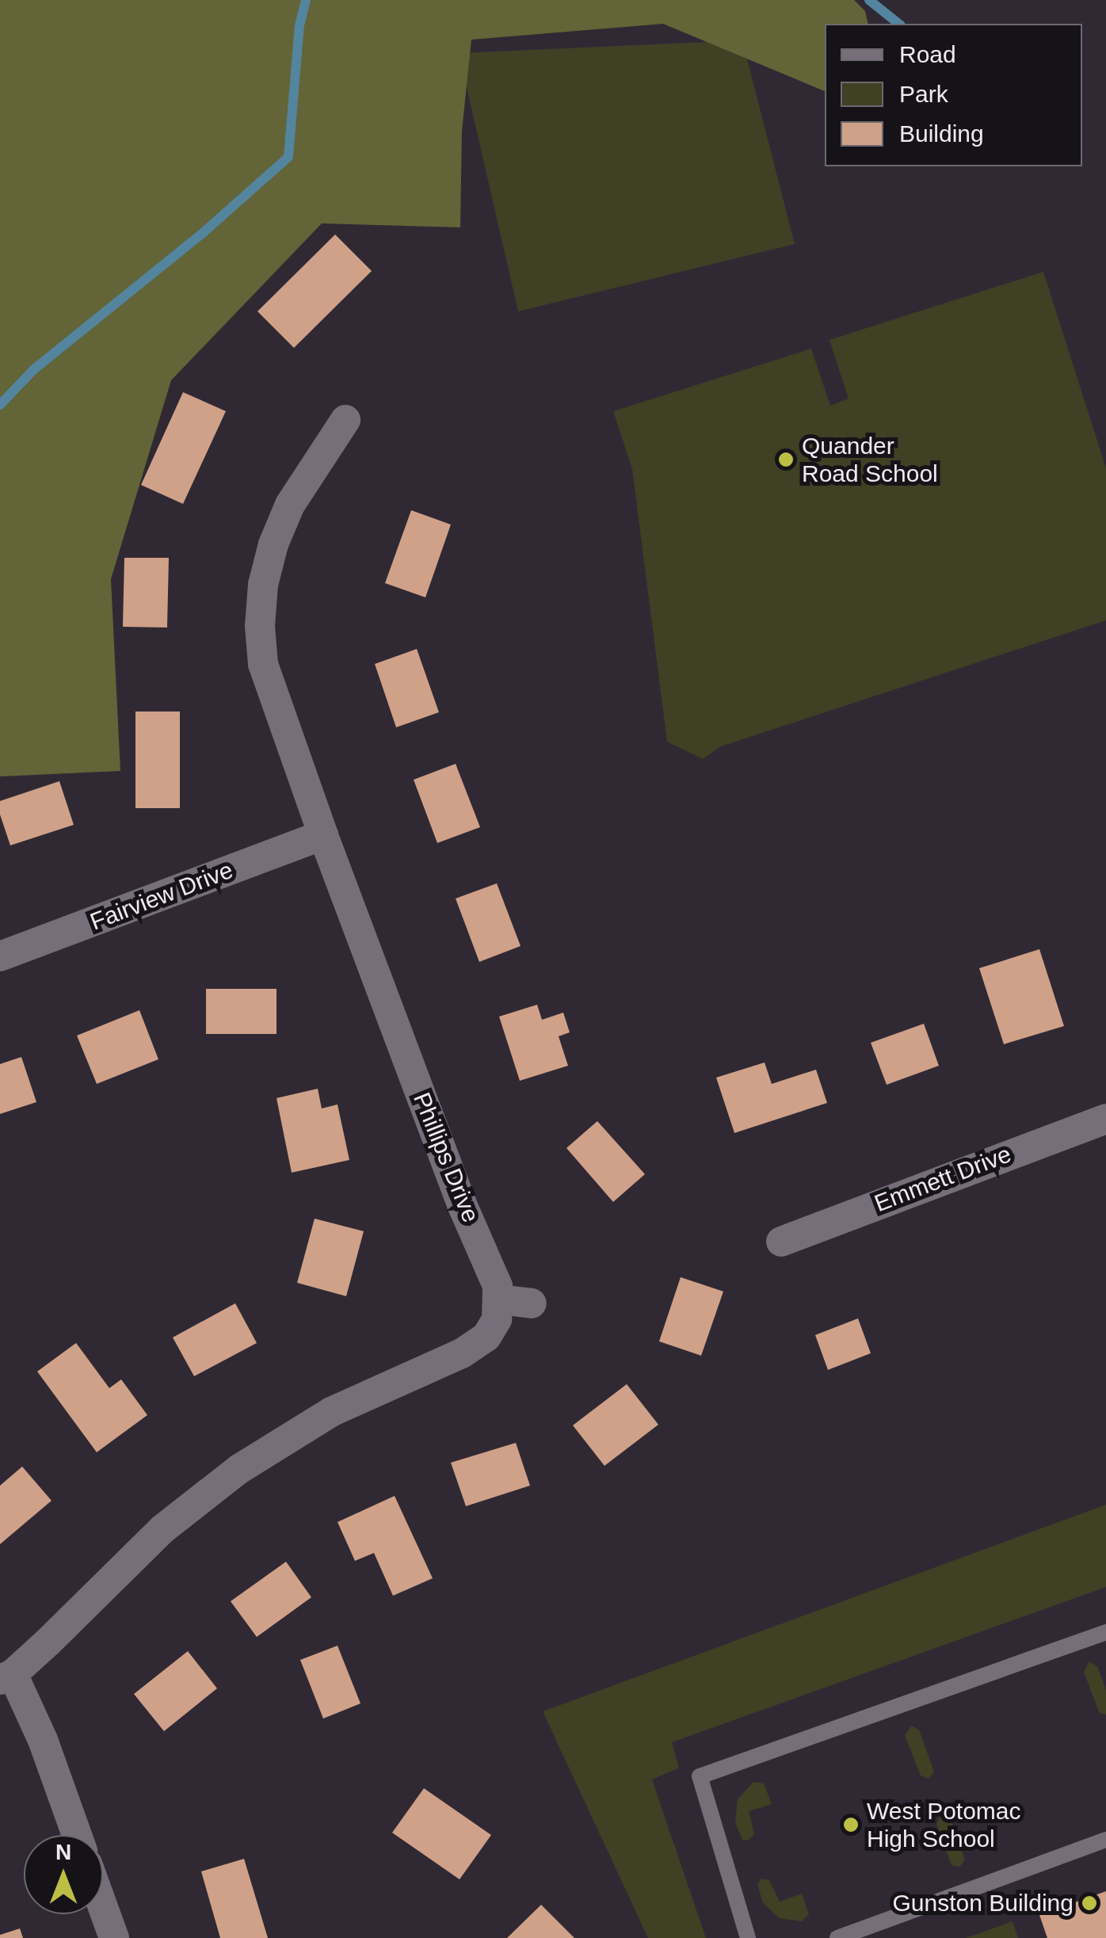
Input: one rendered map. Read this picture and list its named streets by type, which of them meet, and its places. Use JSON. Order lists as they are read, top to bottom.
{
  "streets": {
    "street": ["Fairview Drive", "Phillips Drive", "Emmett Drive"]
  },
  "crossings": [
    ["Fairview Drive", "Phillips Drive"]
  ],
  "places": ["Quander Road School", "West Potomac High School", "Gunston Building"],
  "legend": ["Road", "Park", "Building"],
  "north": "top"
}
